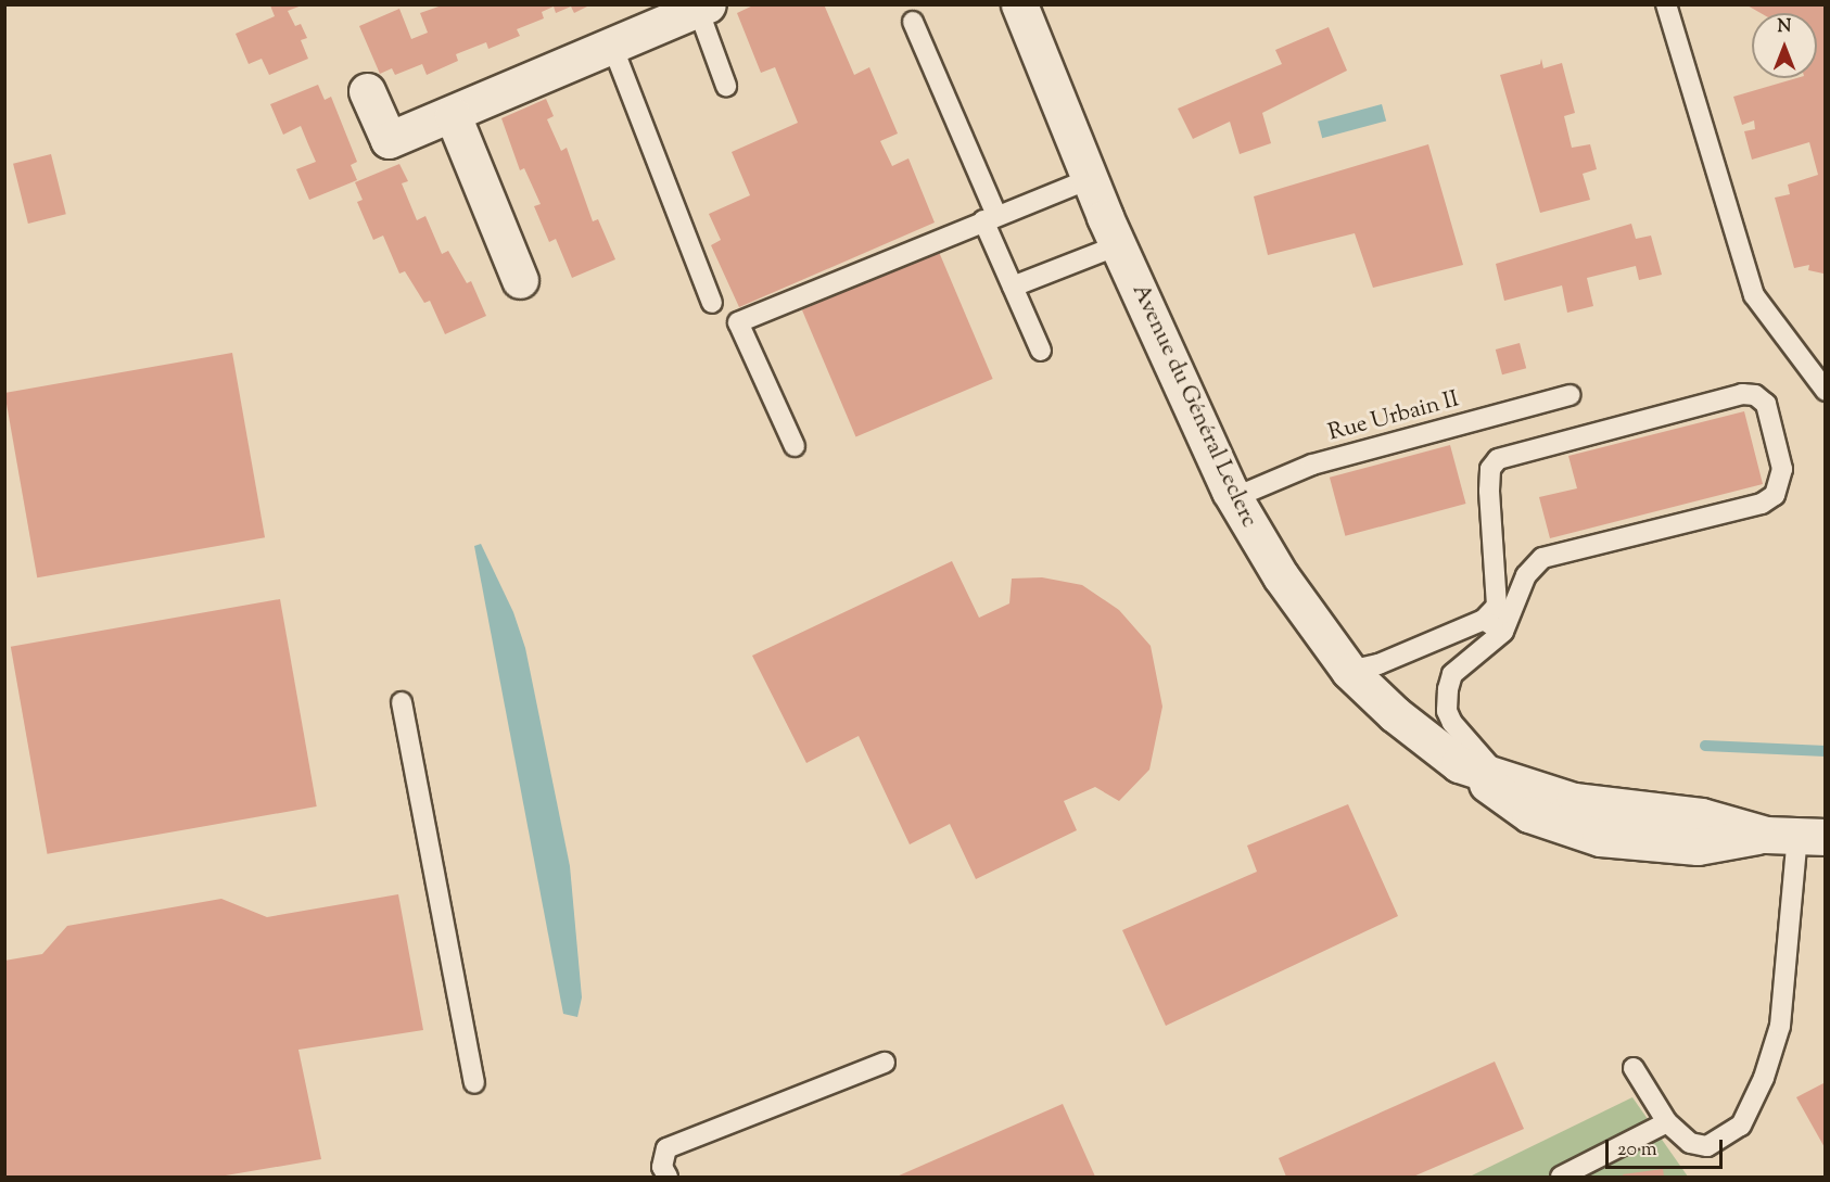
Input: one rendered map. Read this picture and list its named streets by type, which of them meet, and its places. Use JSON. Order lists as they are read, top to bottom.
{
  "streets": {
    "street": ["Avenue du Général Leclerc"],
    "lane": ["Rue Urbain II"]
  },
  "crossings": [
    ["Avenue du Général Leclerc", "Rue Urbain II"]
  ],
  "scale_bar": "20 m",
  "north": "top"
}
